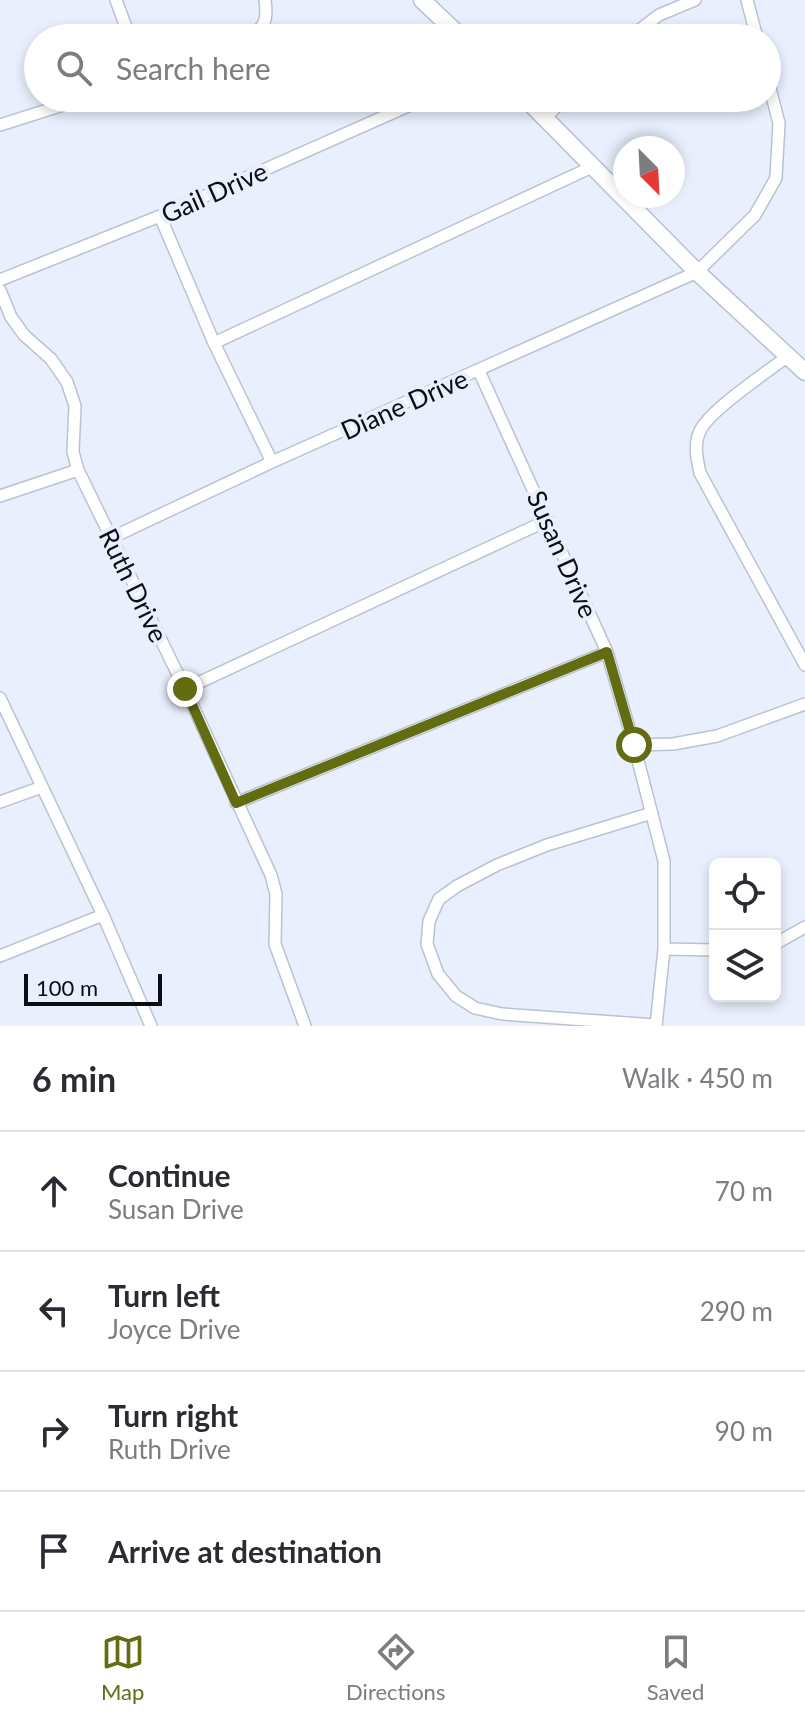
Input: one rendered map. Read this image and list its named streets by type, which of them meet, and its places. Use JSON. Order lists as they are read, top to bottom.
{
  "streets": {
    "street": [
      "Gail Drive",
      "Diane Drive",
      "Susan Drive",
      "Ruth Drive"
    ]
  },
  "crossings": [
    ["Diane Drive", "Susan Drive"],
    ["Diane Drive", "Ruth Drive"]
  ],
  "scale_bar": "100 m",
  "north": "bottom right",
  "page": {
    "search": "Search here",
    "scale": "100 m",
    "heading": ["6 min", "Walk · 450 m"],
    "list": [
      ["Continue", "Susan Drive", "70 m"],
      ["Turn left", "Joyce Drive", "290 m"],
      ["Turn right", "Ruth Drive", "90 m"],
      "Arrive at destination"
    ],
    "nav": ["Map", "Directions", "Saved"]
  }
}
